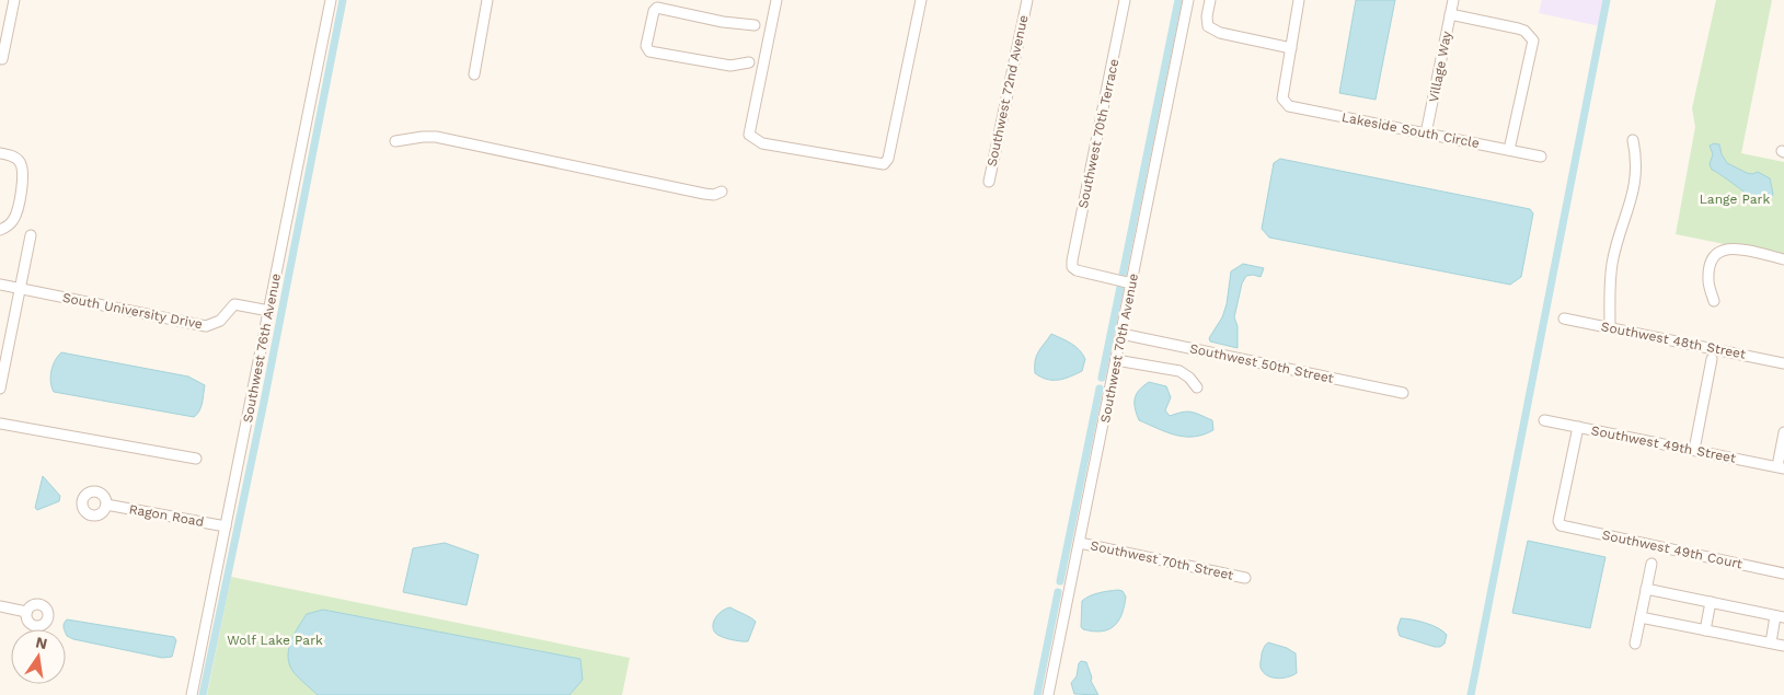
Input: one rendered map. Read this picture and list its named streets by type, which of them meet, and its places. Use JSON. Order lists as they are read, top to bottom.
{
  "streets": {
    "street": [
      "Village Way",
      "Southwest 72nd Avenue",
      "Lakeside South Circle",
      "Southwest 70th Terrace",
      "South University Drive",
      "Southwest 48th Street",
      "Southwest 76th Avenue",
      "Southwest 70th Avenue",
      "Southwest 50th Street",
      "Southwest 49th Street",
      "Ragon Road",
      "Southwest 49th Court",
      "Southwest 70th Street"
    ]
  },
  "crossings": [
    ["Village Way", "Lakeside South Circle"],
    ["Southwest 70th Terrace", "Southwest 70th Avenue"],
    ["South University Drive", "Southwest 76th Avenue"],
    ["Southwest 76th Avenue", "Ragon Road"],
    ["Southwest 70th Avenue", "Southwest 50th Street"],
    ["Southwest 70th Avenue", "Southwest 70th Street"],
    ["Southwest 49th Street", "Southwest 49th Court"]
  ],
  "parks": ["Lange Park", "Wolf Lake Park"],
  "north": "top"
}
